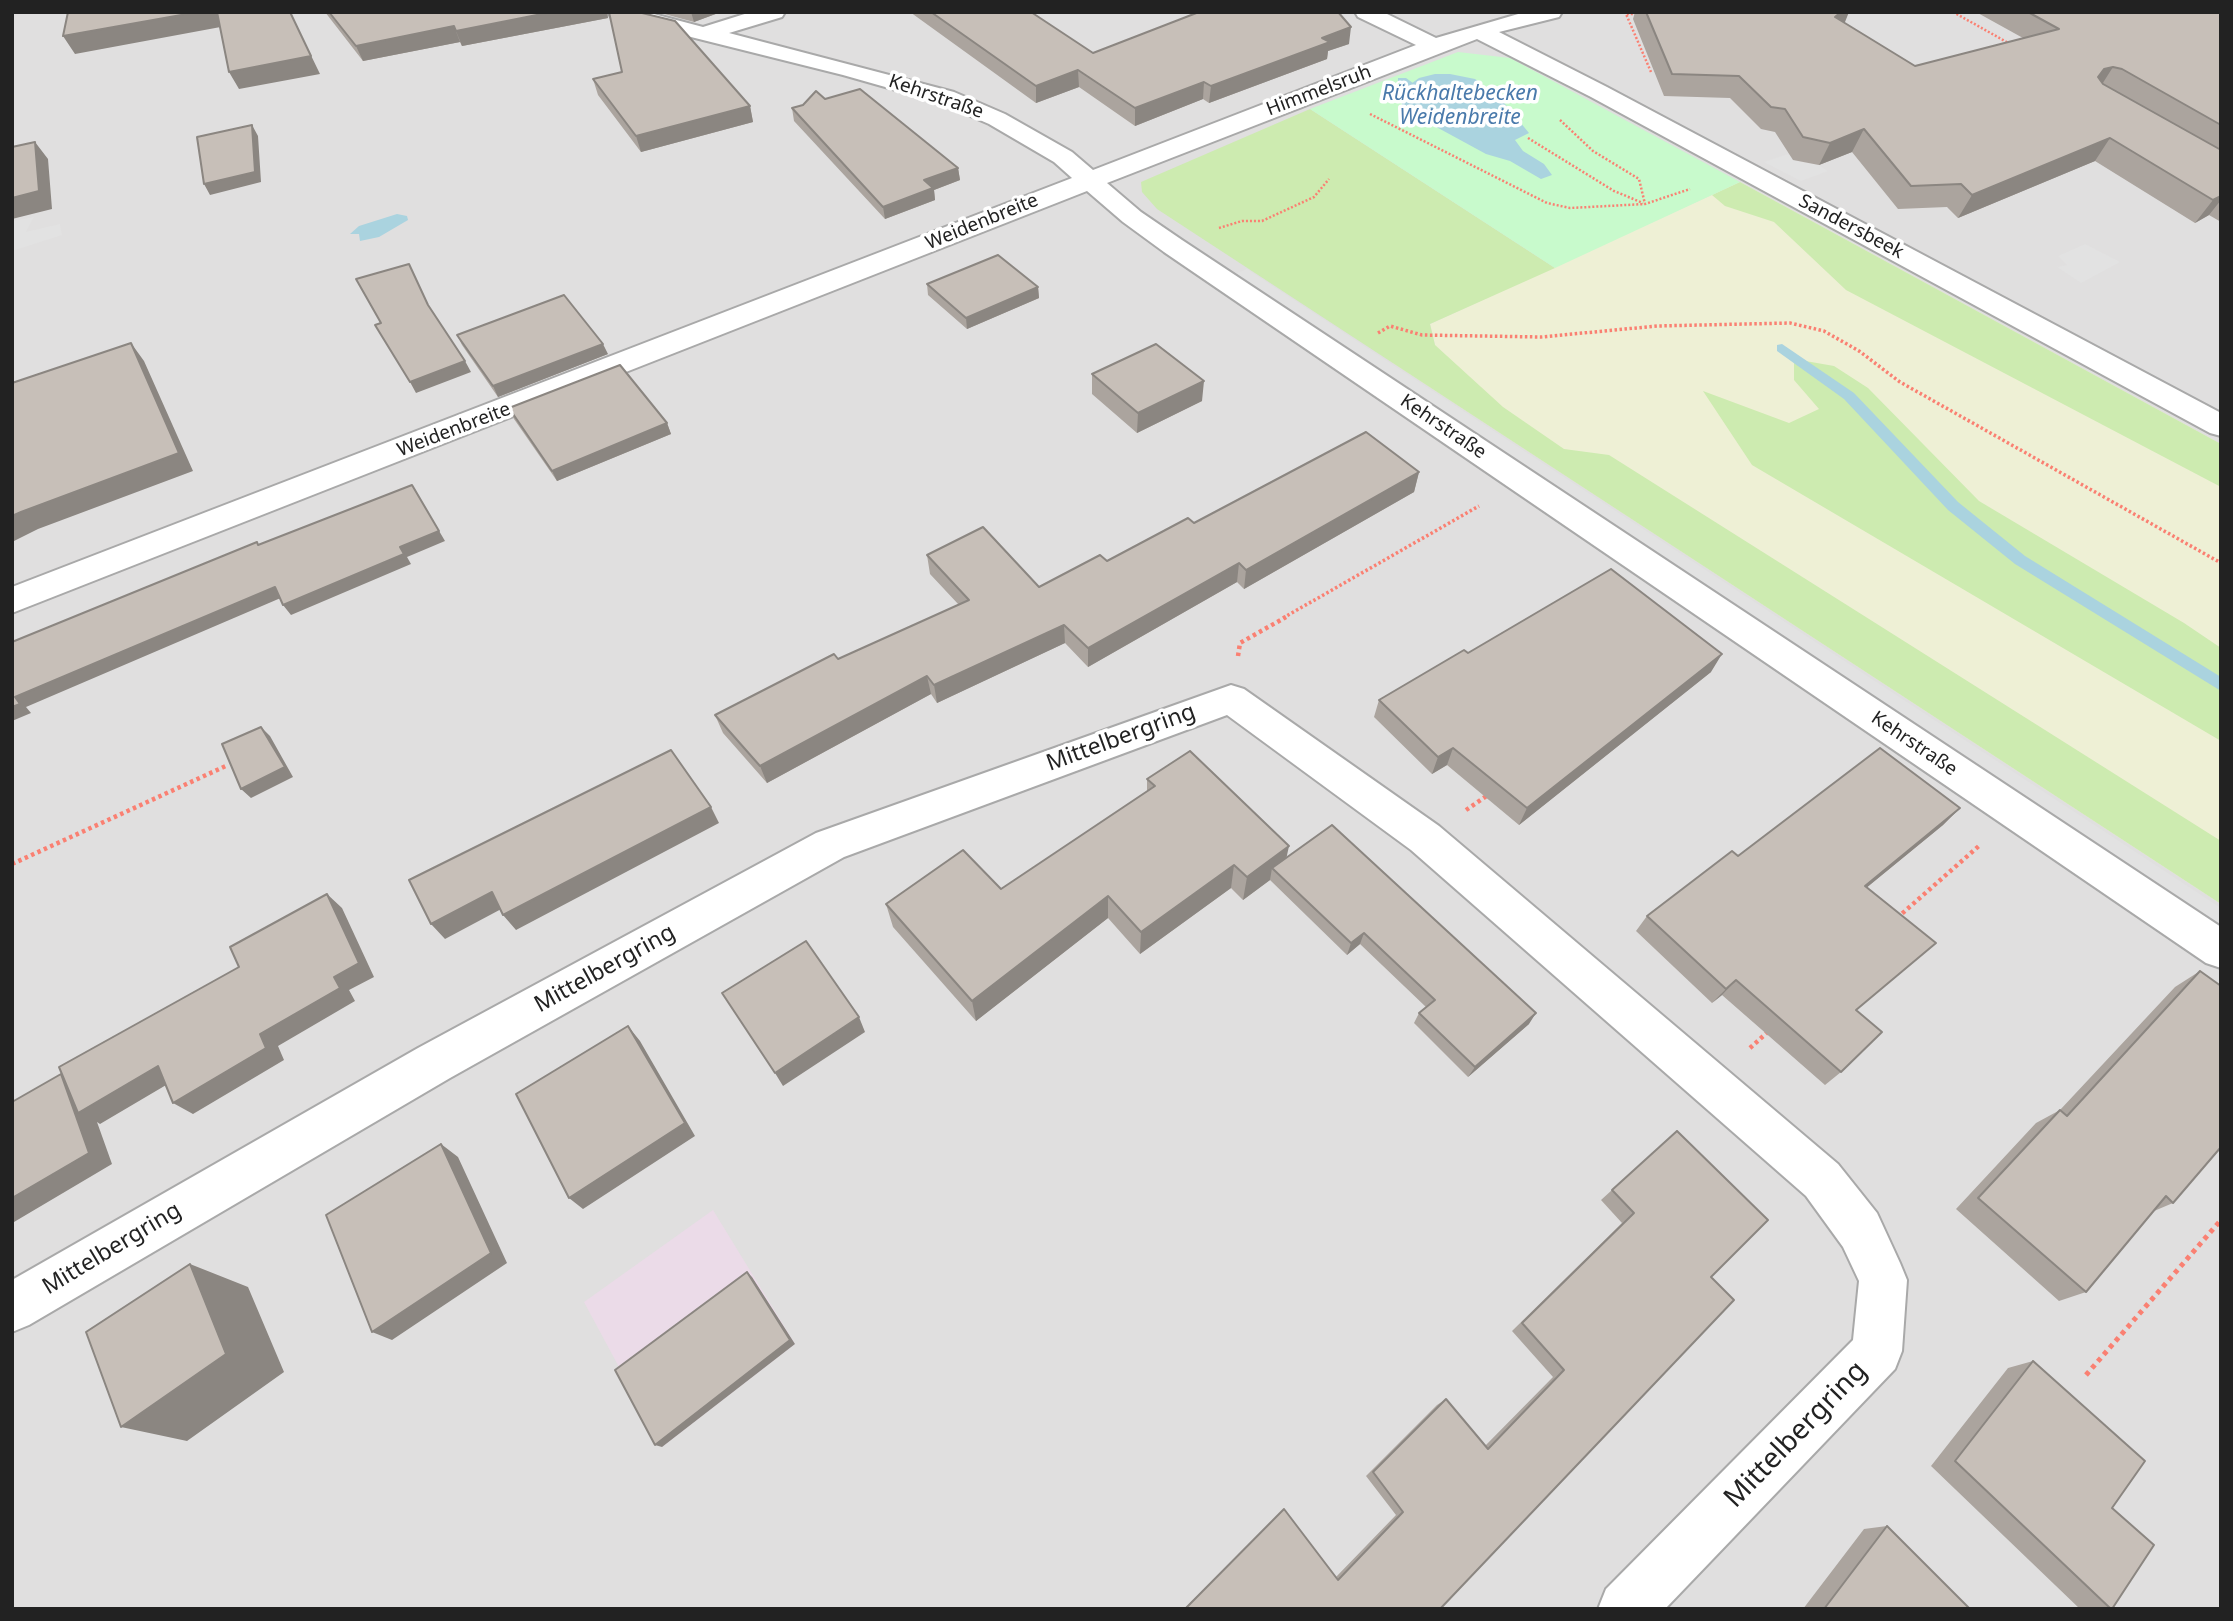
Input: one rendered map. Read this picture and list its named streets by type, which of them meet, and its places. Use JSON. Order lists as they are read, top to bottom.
{
  "streets": {
    "street": [
      "Himmelsruh",
      "Kehrstraße",
      "Weidenbreite",
      "Sandersbeek",
      "Mittelbergring"
    ]
  },
  "crossings": [
    ["Himmelsruh", "Kehrstraße"],
    ["Himmelsruh", "Weidenbreite"],
    ["Himmelsruh", "Sandersbeek"],
    ["Kehrstraße", "Weidenbreite"]
  ],
  "water": ["Rückhaltebecken Weidenbreite"]
}
